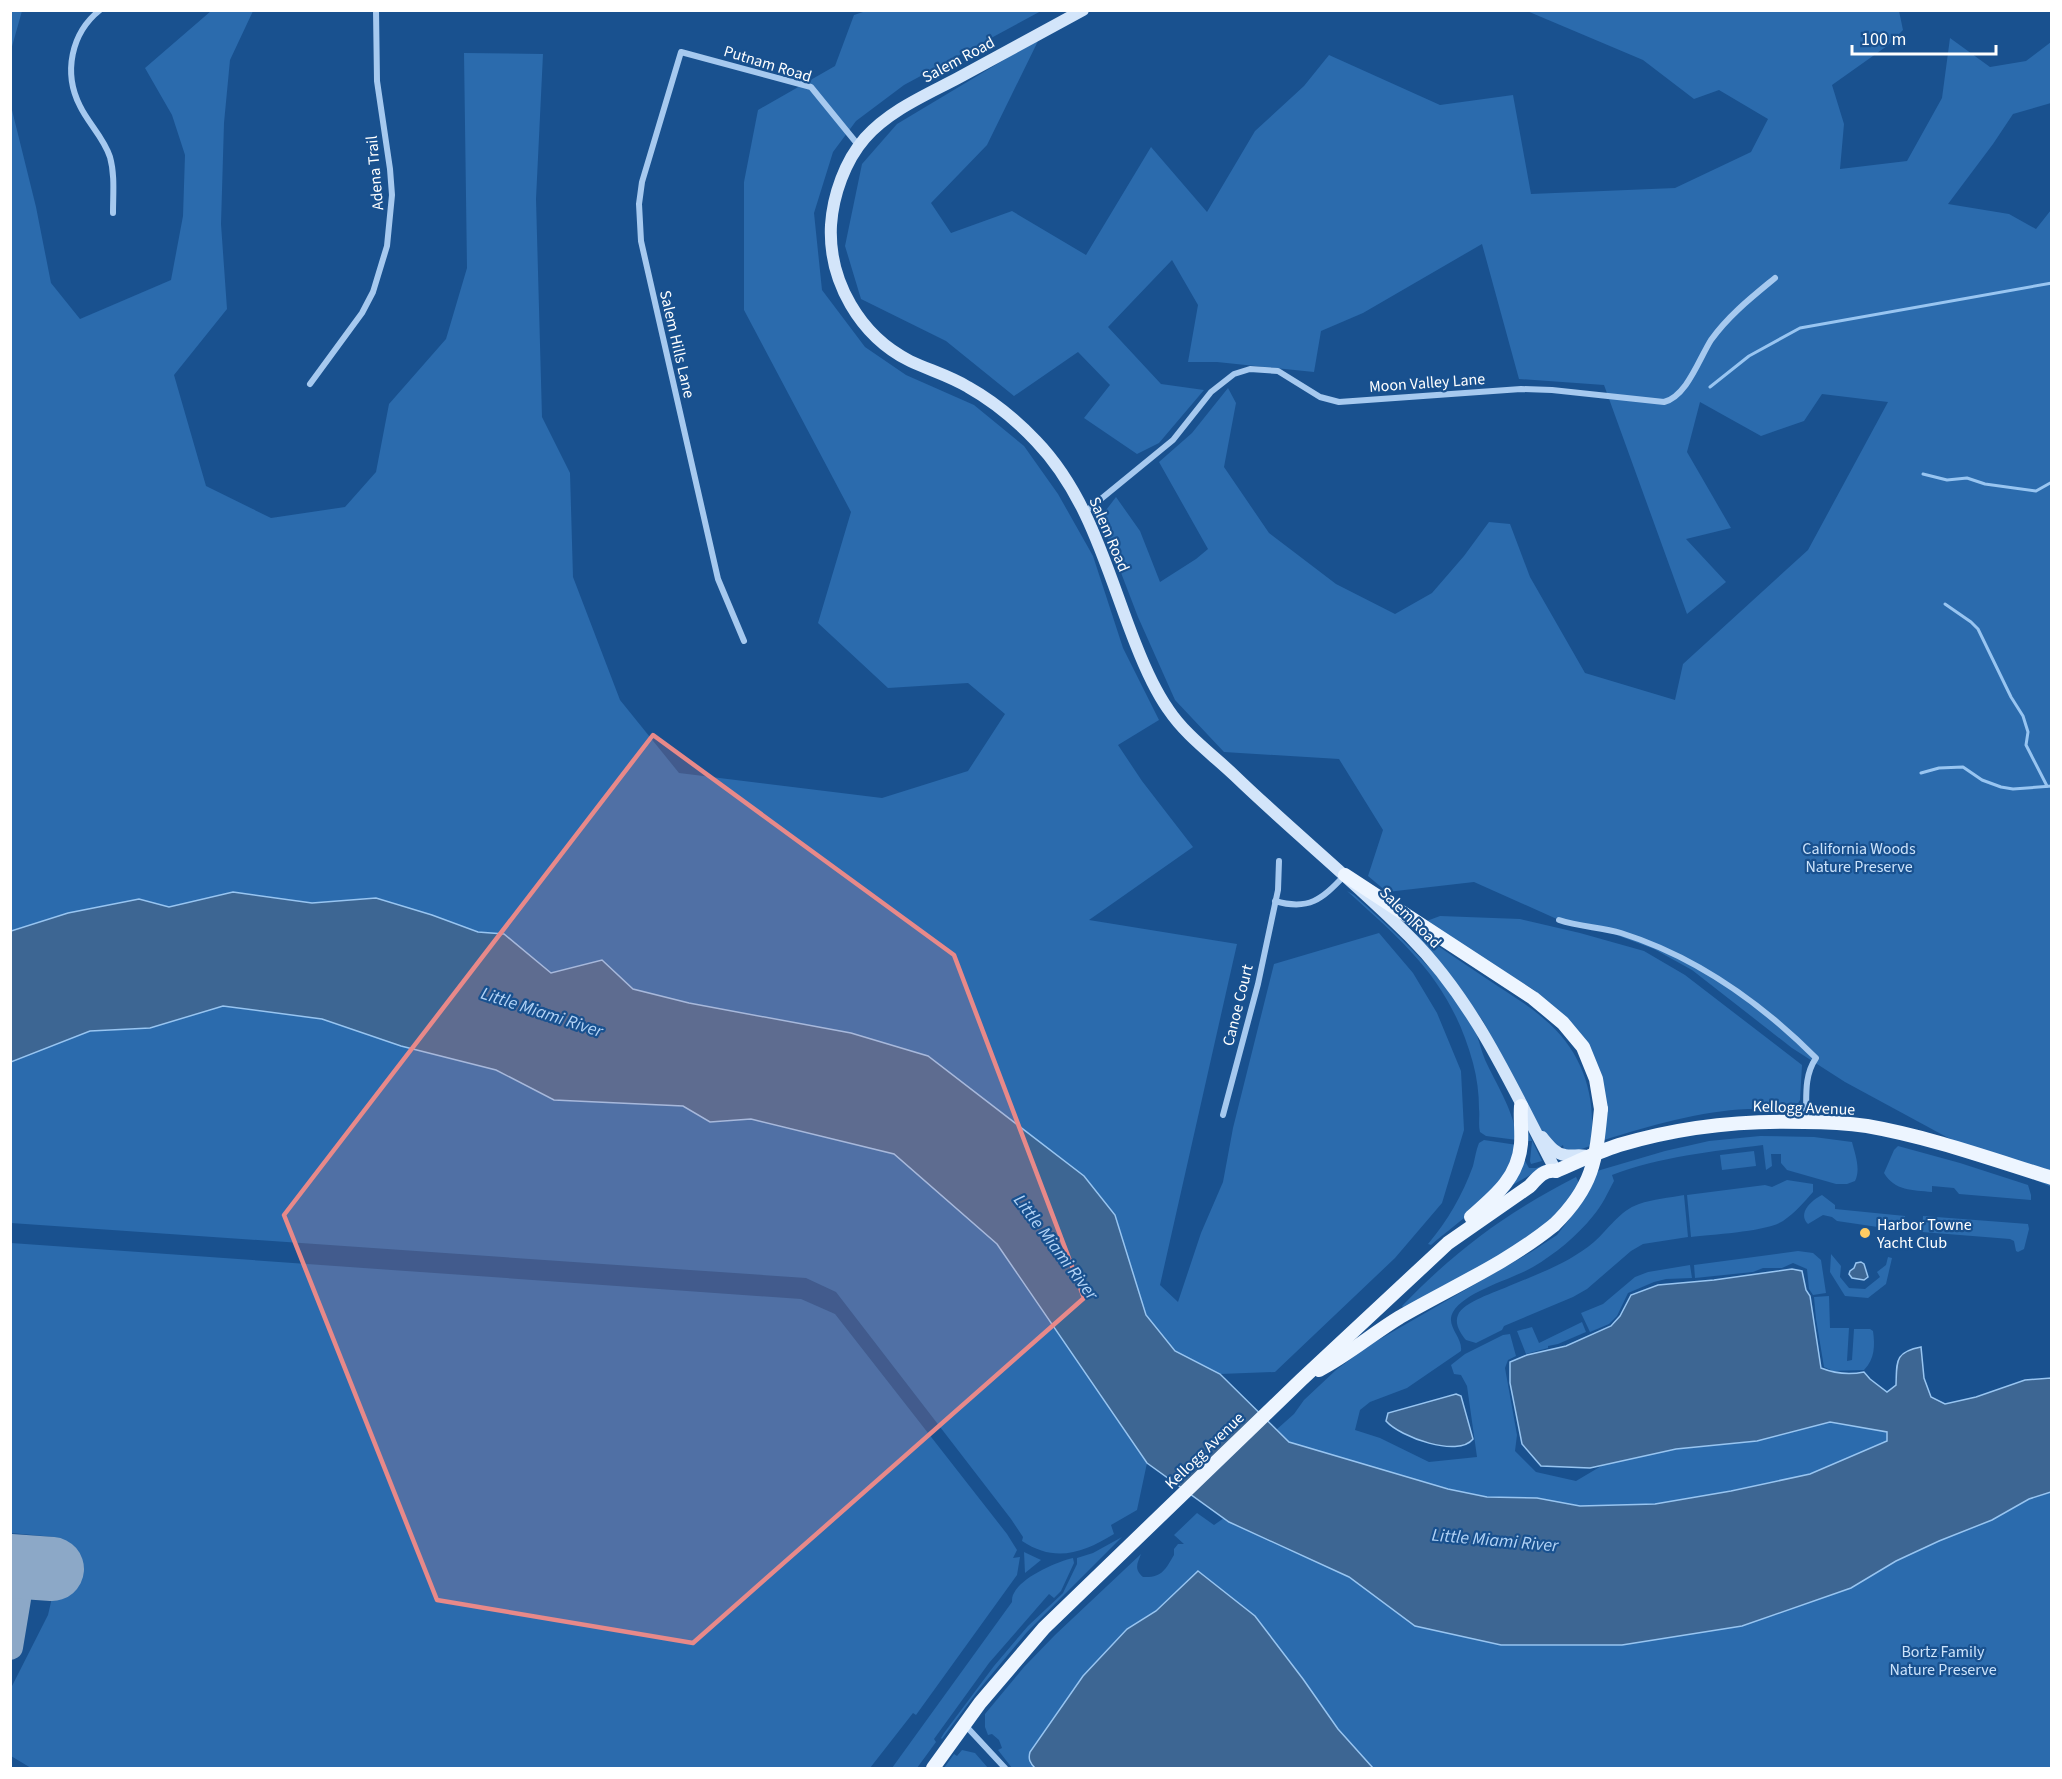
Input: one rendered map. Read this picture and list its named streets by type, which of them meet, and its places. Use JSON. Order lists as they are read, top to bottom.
{
  "streets": {
    "main road": ["Kellogg Avenue"],
    "street": [
      "Salem Road",
      "Putnam Road",
      "Adena Trail",
      "Salem Hills Lane",
      "Moon Valley Lane",
      "Canoe Court"
    ]
  },
  "crossings": [
    ["Salem Road", "Putnam Road"],
    ["Salem Road", "Moon Valley Lane"],
    ["Salem Road", "Kellogg Avenue"],
    ["Putnam Road", "Salem Hills Lane"]
  ],
  "water": ["Little Miami River"],
  "parks": ["California Woods Nature Preserve", "Bortz Family Nature Preserve"],
  "places": ["Harbor Towne Yacht Club"],
  "scale_bar": "100 m"
}
